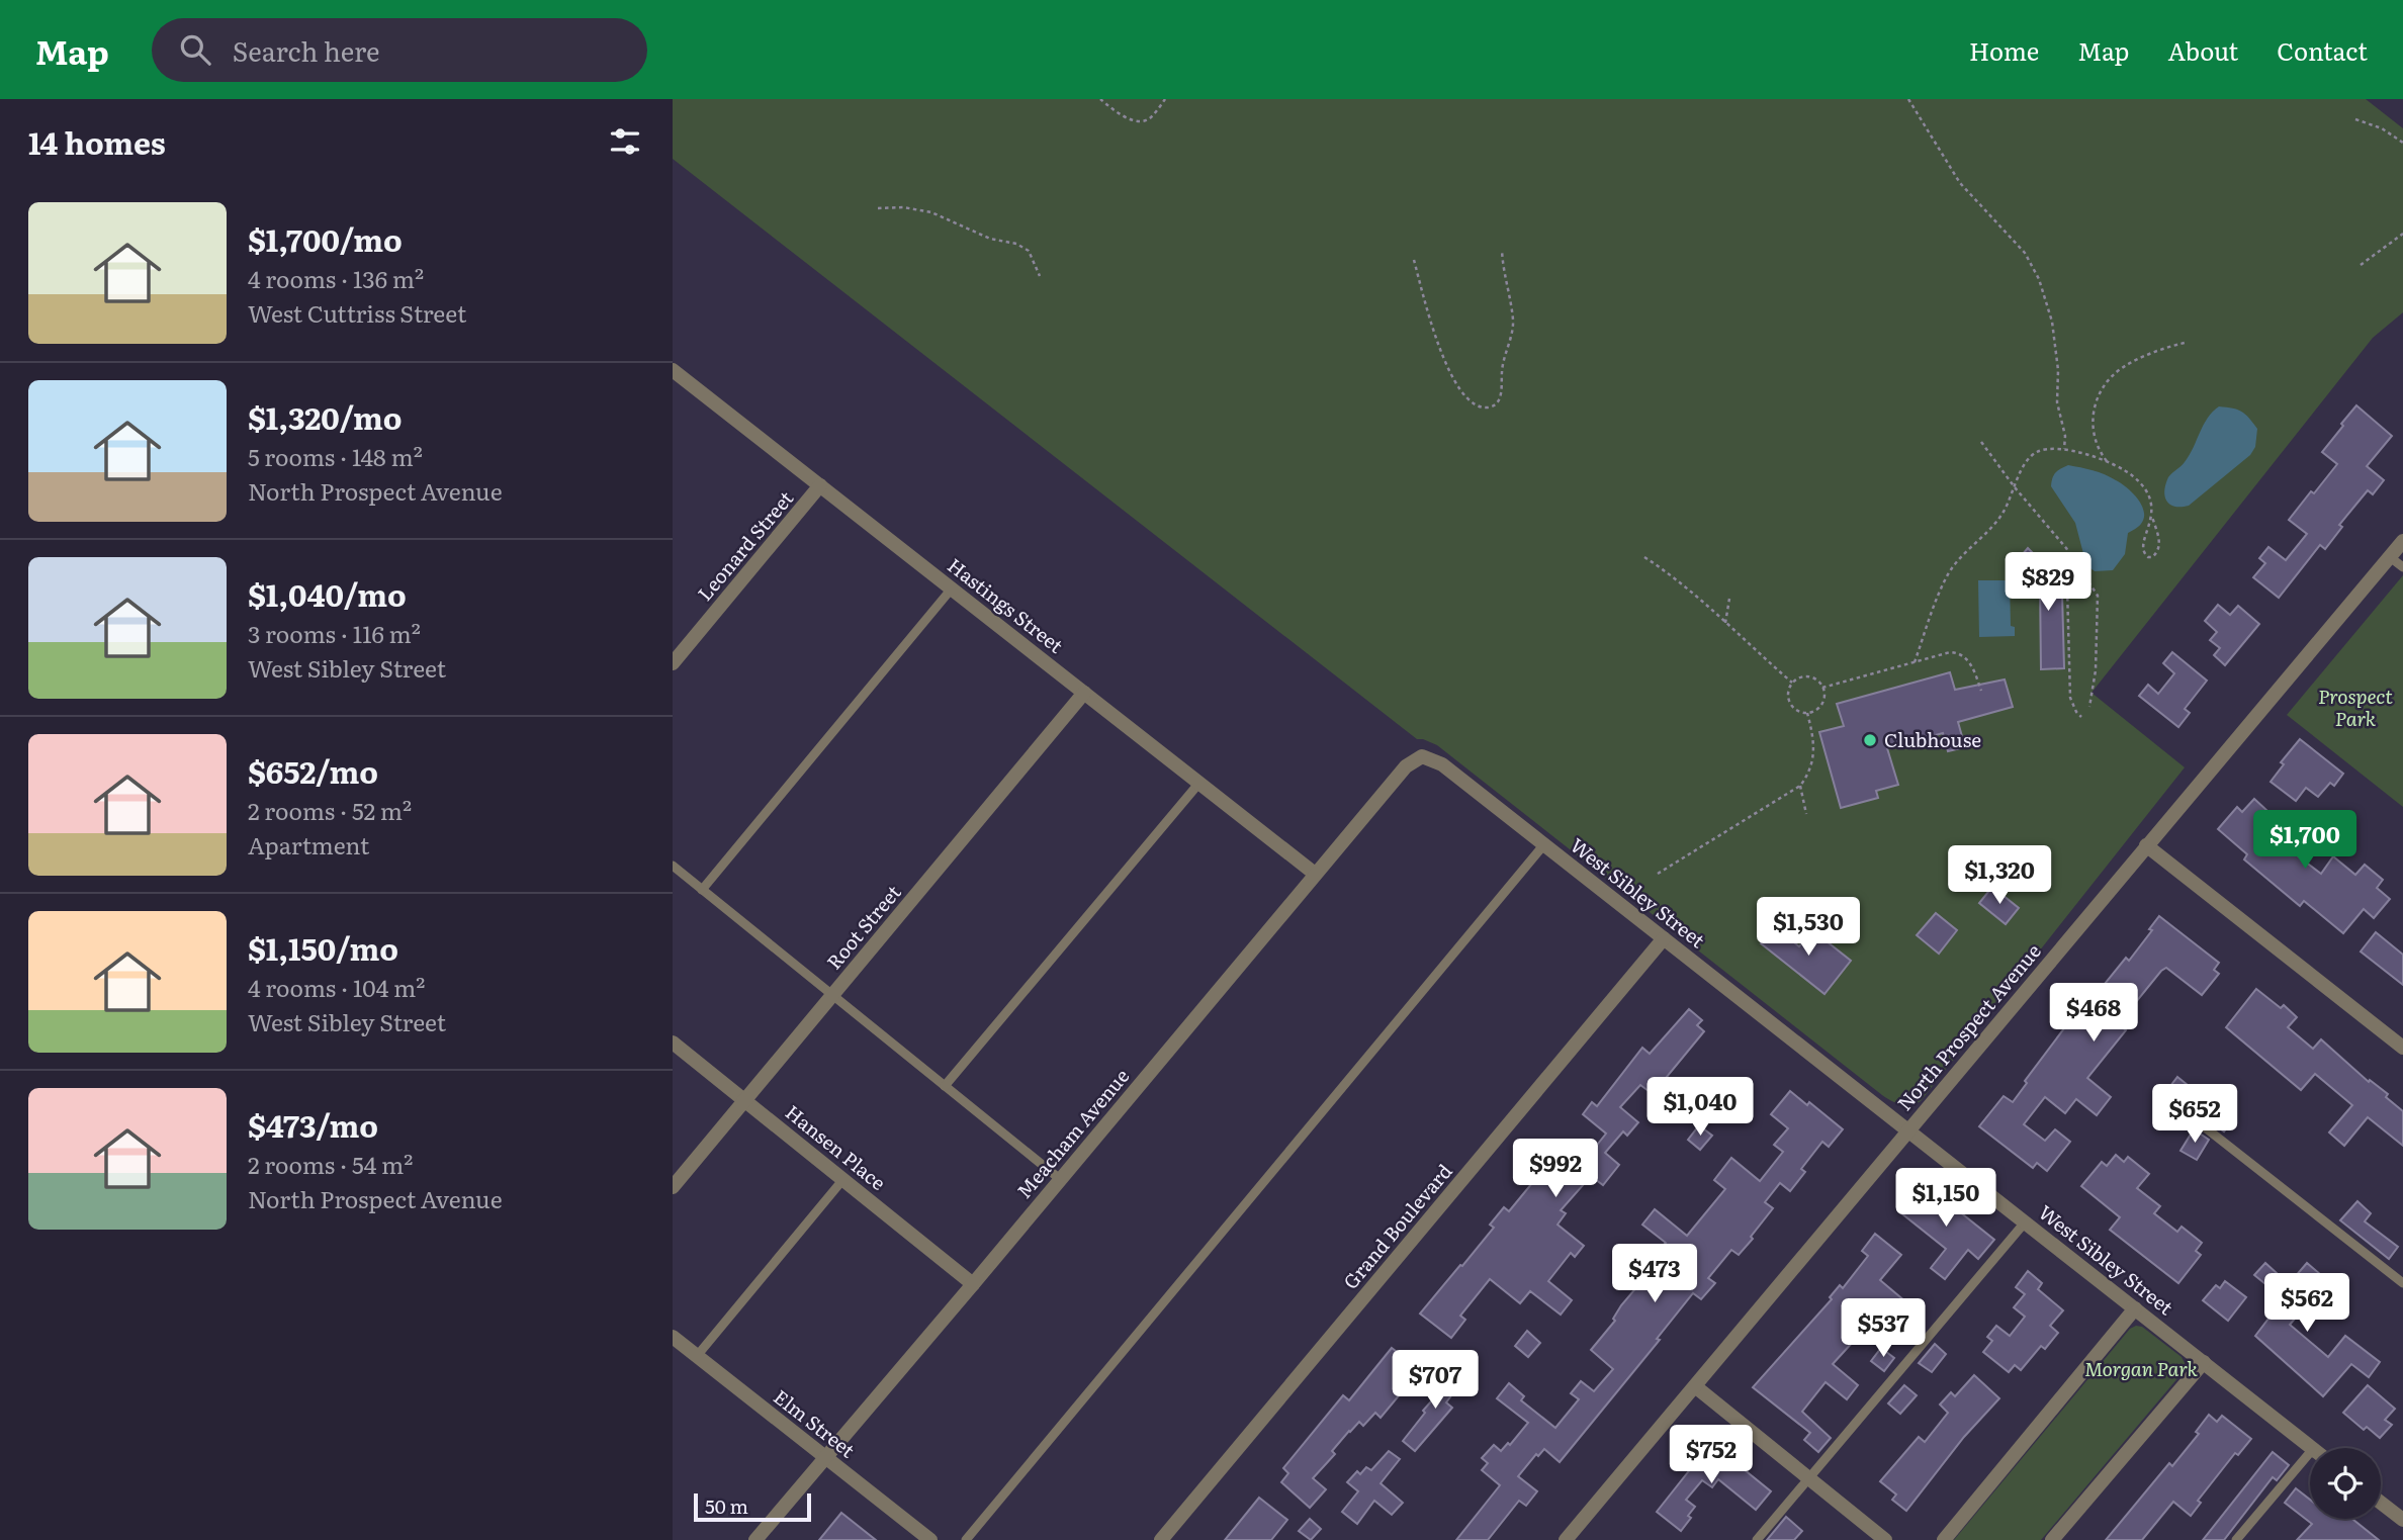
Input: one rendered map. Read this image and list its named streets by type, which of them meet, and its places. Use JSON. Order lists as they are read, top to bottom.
{
  "streets": {
    "street": [
      "Leonard Street",
      "Hastings Street",
      "West Sibley Street",
      "Root Street",
      "North Prospect Avenue",
      "Meacham Avenue",
      "Hansen Place",
      "Grand Boulevard",
      "Elm Street"
    ]
  },
  "crossings": [
    ["Leonard Street", "Hastings Street"],
    ["Hastings Street", "Root Street"],
    ["Hastings Street", "Meacham Avenue"],
    ["West Sibley Street", "North Prospect Avenue"],
    ["West Sibley Street", "Meacham Avenue"],
    ["West Sibley Street", "Grand Boulevard"],
    ["Root Street", "Hansen Place"],
    ["Meacham Avenue", "Hansen Place"],
    ["Meacham Avenue", "Elm Street"]
  ],
  "parks": ["Prospect Park", "Morgan Park"],
  "places": ["Clubhouse"],
  "scale_bar": "50 m",
  "page": {
    "header": "Map",
    "search": "Search here",
    "nav": [
      "Home",
      "Map",
      "About",
      "Contact"
    ],
    "heading": "14 homes",
    "list": [
      {
        "name": "$1,700/mo",
        "note": "4 rooms · 136 m² · West Cuttriss Street"
      },
      {
        "name": "$1,320/mo",
        "note": "5 rooms · 148 m² · North Prospect Avenue"
      },
      {
        "name": "$1,040/mo",
        "note": "3 rooms · 116 m² · West Sibley Street"
      },
      {
        "name": "$652/mo",
        "note": "2 rooms · 52 m² · Apartment"
      },
      {
        "name": "$1,150/mo",
        "note": "4 rooms · 104 m² · West Sibley Street"
      },
      {
        "name": "$473/mo",
        "note": "2 rooms · 54 m² · North Prospect Avenue"
      }
    ],
    "price": [
      "$829",
      "$1,700",
      "$1,320",
      "$1,530",
      "$468",
      "$1,040",
      "$652",
      "$992",
      "$1,150",
      "$473",
      "$562",
      "$537",
      "$707",
      "$752"
    ],
    "scale": "50 m"
  }
}
